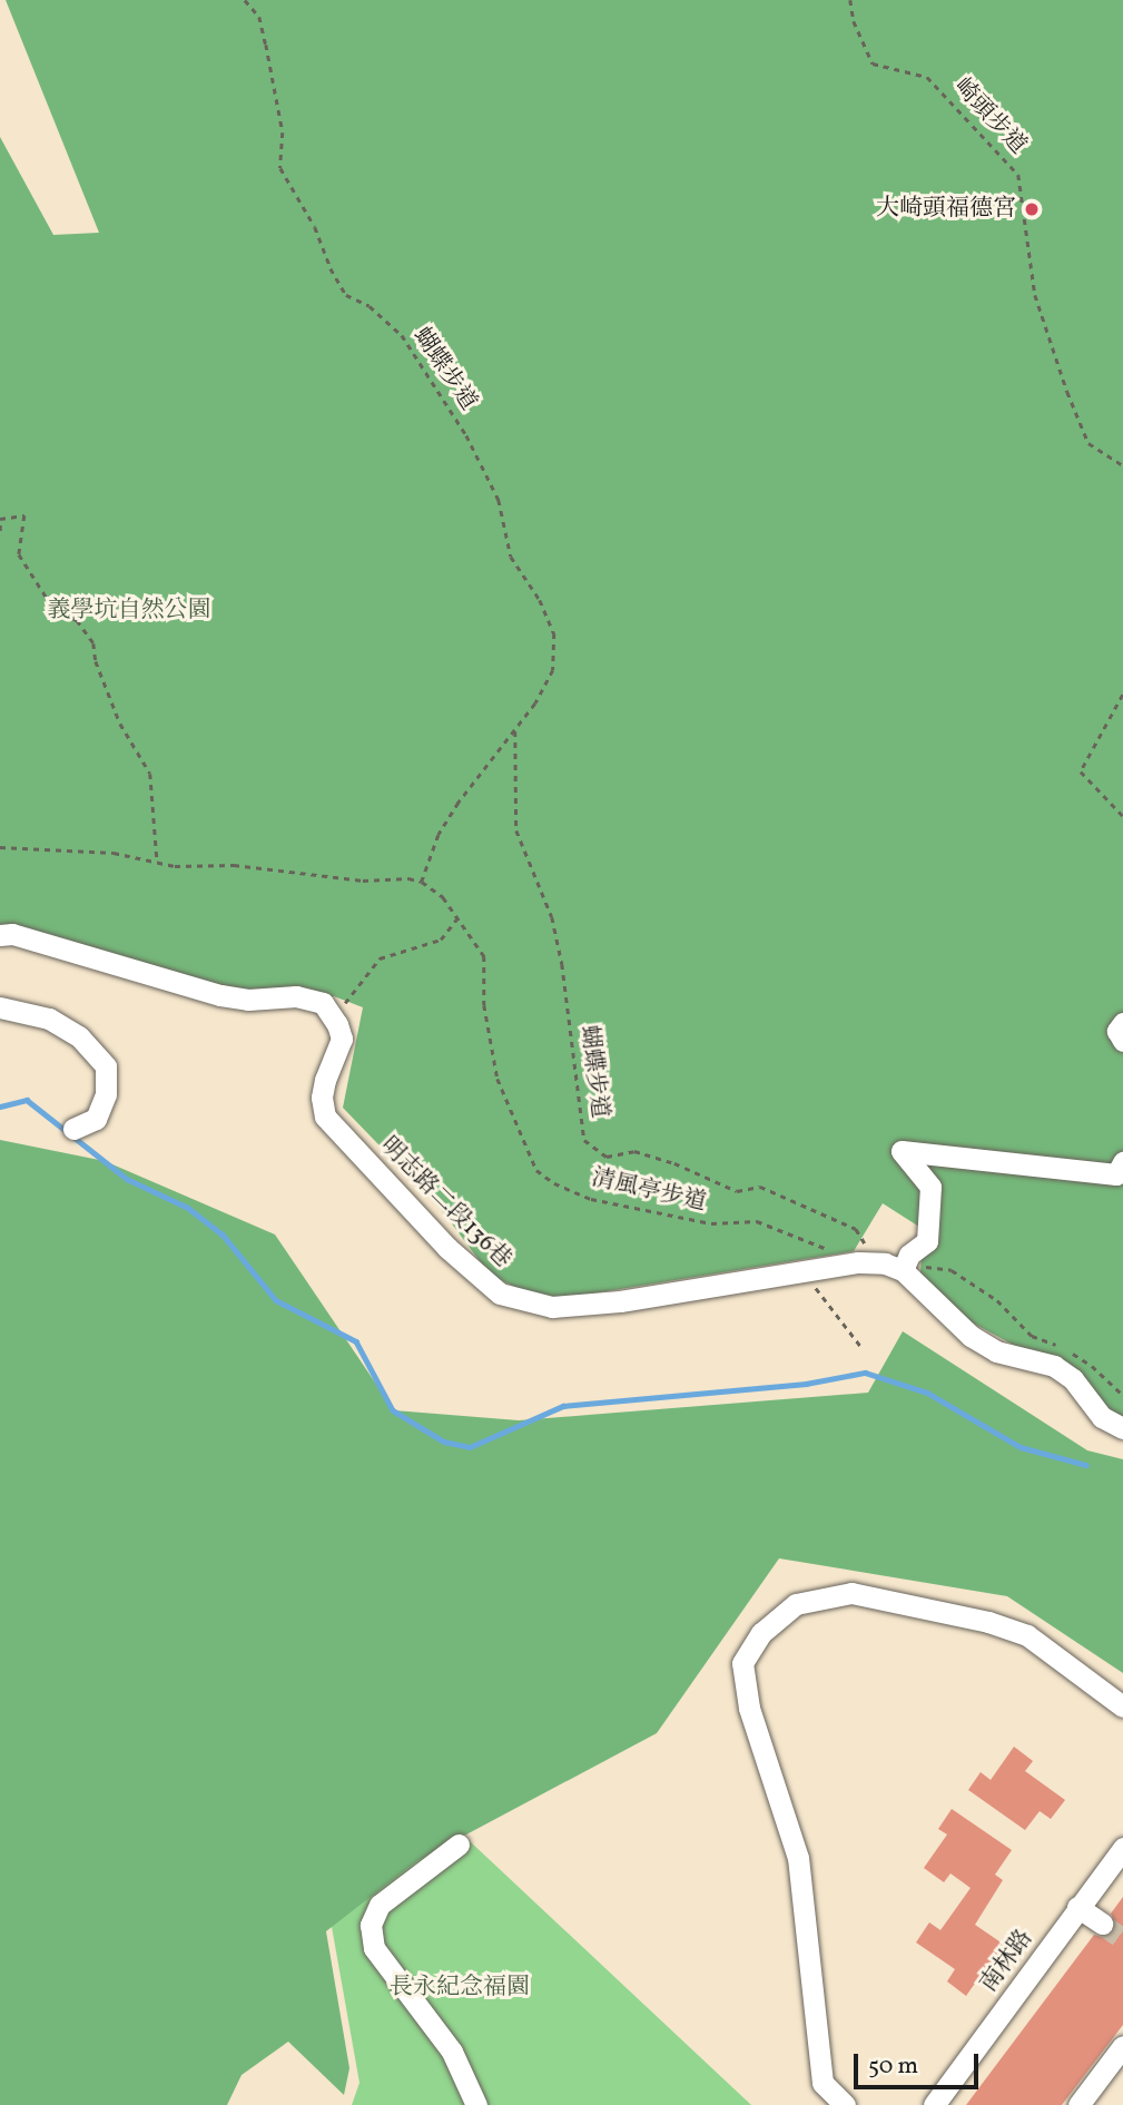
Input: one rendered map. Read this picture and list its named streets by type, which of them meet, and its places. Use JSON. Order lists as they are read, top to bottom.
{
  "streets": {
    "street": ["明志路二段136巷", "南林路"],
    "path": ["崎頭步道", "蝴蝶步道", "清風亭步道"]
  },
  "crossings": [
    ["蝴蝶步道", "清風亭步道"],
    ["蝴蝶步道", "明志路二段136巷"],
    ["清風亭步道", "明志路二段136巷"]
  ],
  "parks": ["義學坑自然公園", "長永紀念福園"],
  "places": ["大崎頭福德宮"],
  "scale_bar": "50 m"
}
